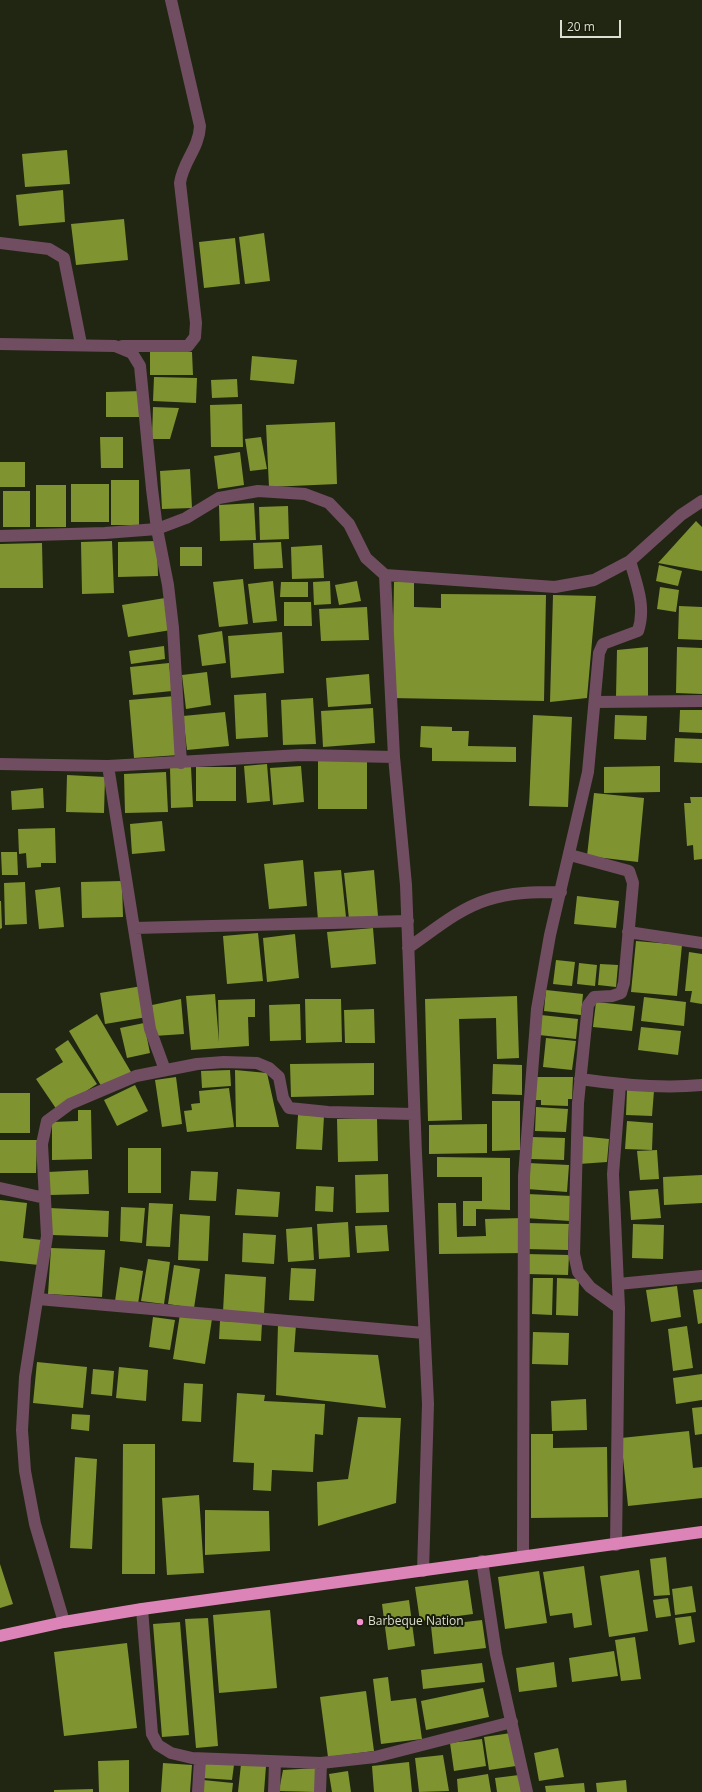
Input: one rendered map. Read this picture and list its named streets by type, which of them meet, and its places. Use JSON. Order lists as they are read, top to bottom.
{
  "places": ["Barbeque Nation"],
  "scale_bar": "20 m"
}
